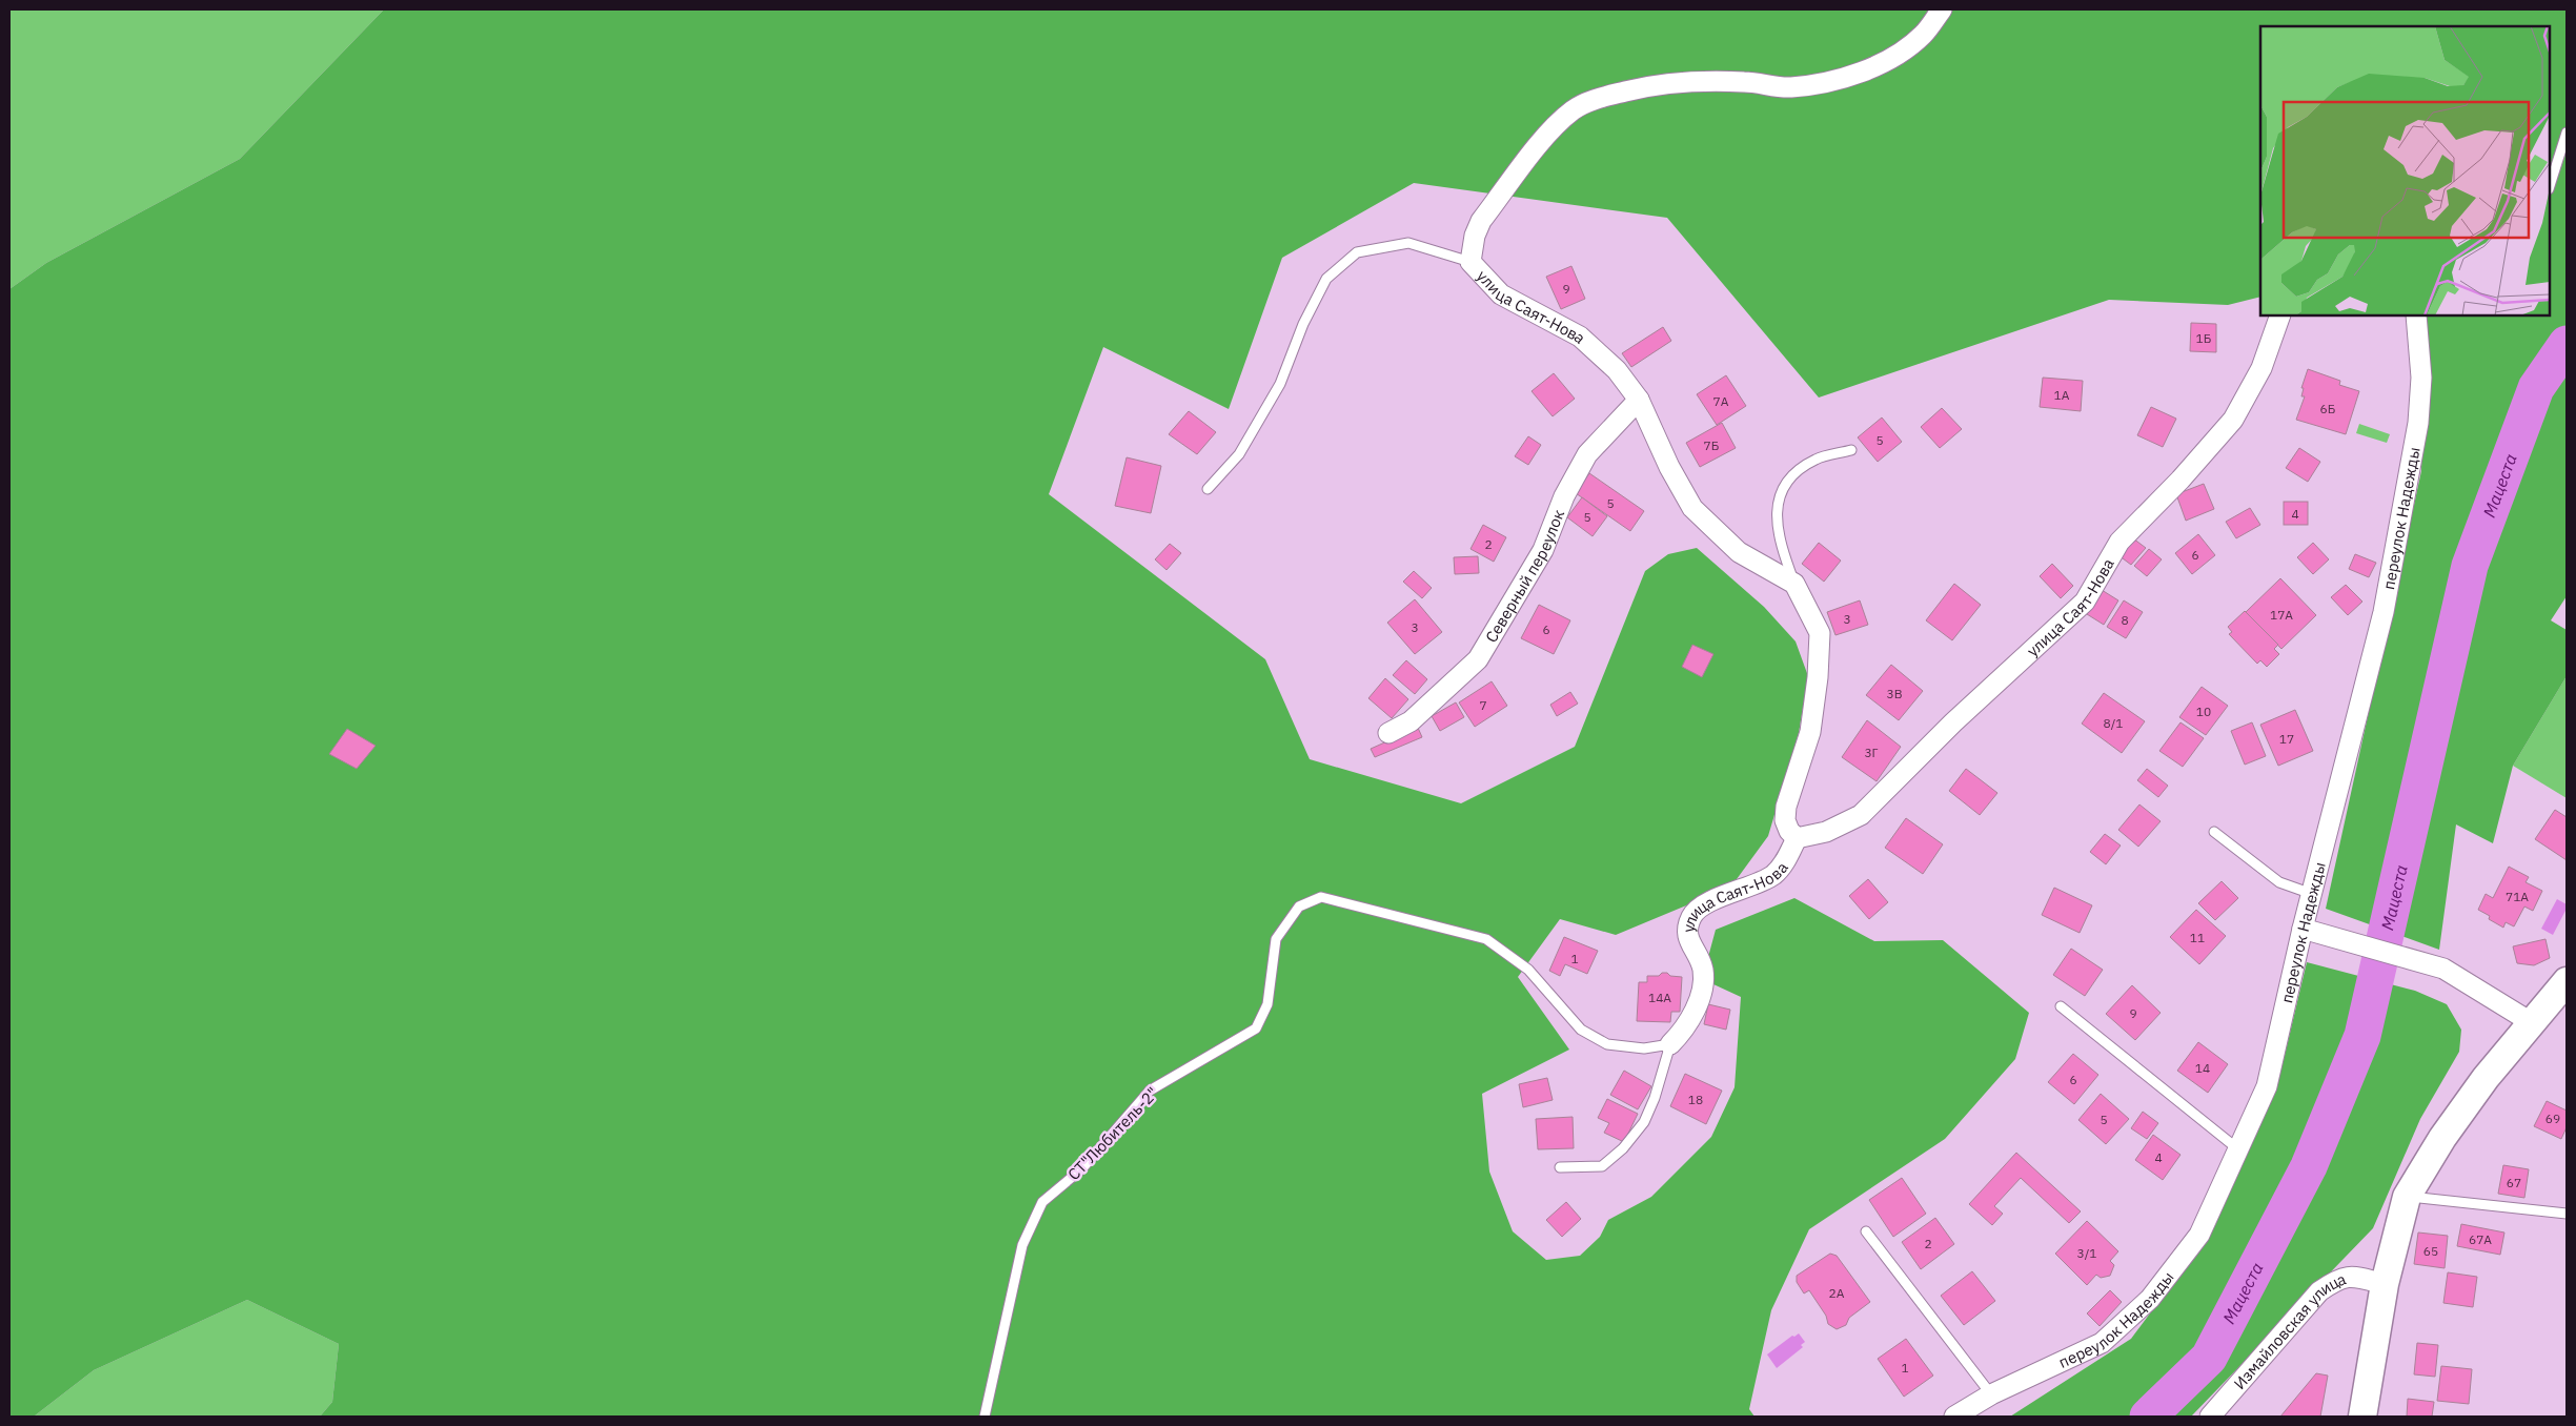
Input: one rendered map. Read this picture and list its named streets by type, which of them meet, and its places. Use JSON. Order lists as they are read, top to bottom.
{
  "streets": {
    "street": [
      "улица Саят-Нова",
      "переулок Надежды",
      "Северный переулок",
      "Измайловская улица"
    ],
    "lane": ["СТ\"Любитель-2\""]
  },
  "crossings": [
    ["улица Саят-Нова", "Северный переулок"],
    ["улица Саят-Нова", "СТ\"Любитель-2\""]
  ],
  "water": ["Мацеста"],
  "house_numbers": [
    "9",
    "1Б",
    "1А",
    "7А",
    "6Б",
    "5",
    "7Б",
    "5",
    "4",
    "5",
    "2",
    "6",
    "17А",
    "3",
    "8",
    "3",
    "6",
    "3В",
    "7",
    "10",
    "8/1",
    "17",
    "3Г",
    "71А",
    "11",
    "1",
    "14А",
    "9",
    "14",
    "6",
    "18",
    "69",
    "5",
    "4",
    "67",
    "67А",
    "2",
    "65",
    "3/1",
    "2А",
    "1"
  ]
}
